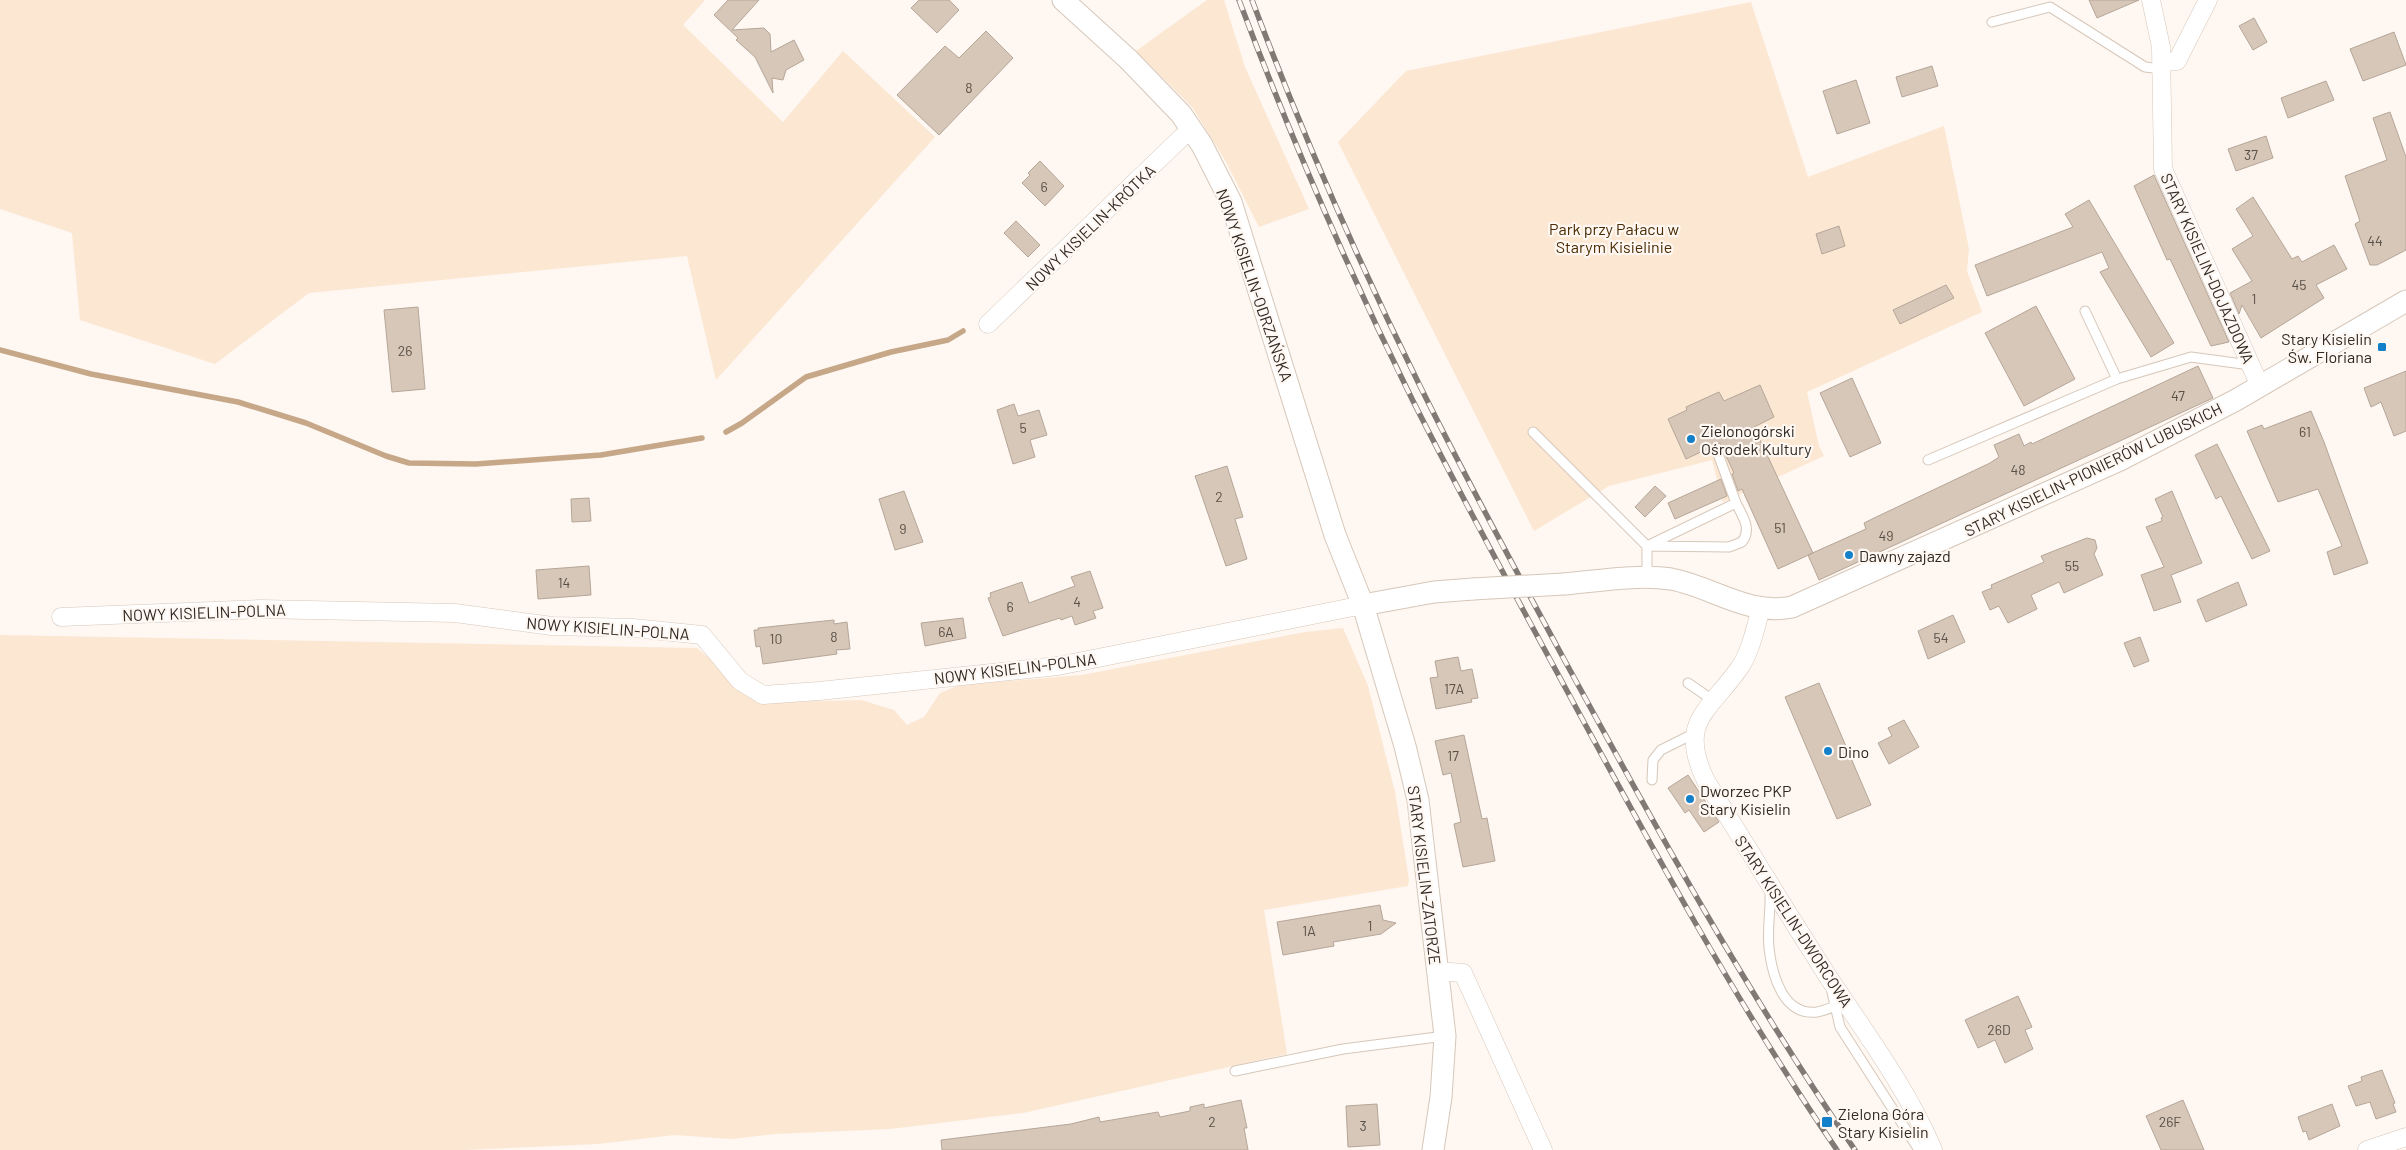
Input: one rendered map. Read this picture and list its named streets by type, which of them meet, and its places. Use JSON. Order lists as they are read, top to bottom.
{
  "streets": {
    "street": [
      "NOWY KISIELIN-KRÓTKA",
      "STARY KISIELIN-DOJAZDOWA",
      "NOWY KISIELIN-ODRZAŃSKA",
      "STARY KISIELIN-PIONIERÓW LUBUSKICH",
      "NOWY KISIELIN-POLNA",
      "STARY KISIELIN-ZATORZE",
      "STARY KISIELIN-DWORCOWA"
    ]
  },
  "crossings": [
    ["NOWY KISIELIN-KRÓTKA", "NOWY KISIELIN-ODRZAŃSKA"],
    ["STARY KISIELIN-DOJAZDOWA", "STARY KISIELIN-PIONIERÓW LUBUSKICH"],
    ["NOWY KISIELIN-ODRZAŃSKA", "STARY KISIELIN-PIONIERÓW LUBUSKICH"],
    ["NOWY KISIELIN-ODRZAŃSKA", "NOWY KISIELIN-POLNA"],
    ["NOWY KISIELIN-ODRZAŃSKA", "STARY KISIELIN-ZATORZE"],
    ["STARY KISIELIN-PIONIERÓW LUBUSKICH", "NOWY KISIELIN-POLNA"],
    ["STARY KISIELIN-PIONIERÓW LUBUSKICH", "STARY KISIELIN-ZATORZE"],
    ["STARY KISIELIN-PIONIERÓW LUBUSKICH", "STARY KISIELIN-DWORCOWA"],
    ["NOWY KISIELIN-POLNA", "STARY KISIELIN-ZATORZE"]
  ],
  "parks": ["Park przy Pałacu w Starym Kisielinie"],
  "places": {
    "transit": ["Stary Kisielin Św. Floriana", "Zielona Góra Stary Kisielin"],
    "other": [
      "Zielonogórski Ośrodek Kultury",
      "Dawny zajazd",
      "Dino",
      "Dworzec PKP Stary Kisielin"
    ]
  },
  "house_numbers": [
    "8",
    "37",
    "6",
    "44",
    "45",
    "1",
    "26",
    "47",
    "5",
    "61",
    "48",
    "2",
    "51",
    "9",
    "49",
    "55",
    "14",
    "4",
    "6",
    "6A",
    "8",
    "54",
    "10",
    "17A",
    "17",
    "1",
    "1A",
    "26D",
    "2",
    "26F",
    "3"
  ]
}
